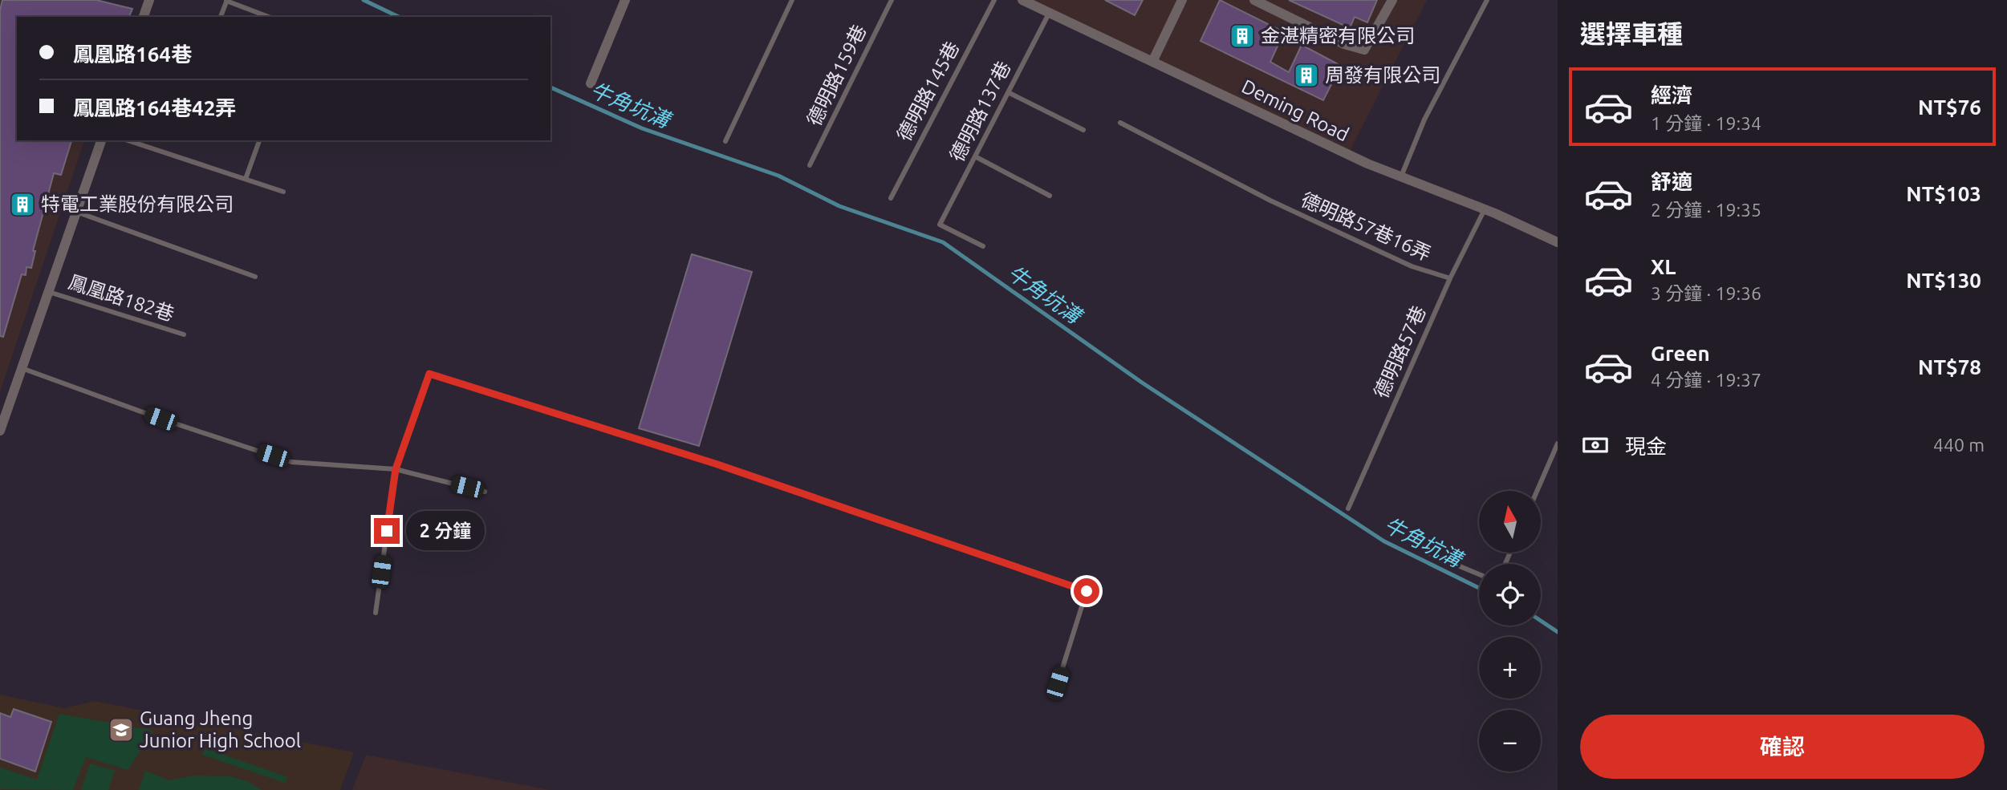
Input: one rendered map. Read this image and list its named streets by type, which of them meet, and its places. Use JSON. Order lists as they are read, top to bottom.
{
  "streets": {
    "street": ["Deming Road"],
    "lane": [
      "德明路159巷",
      "德明路145巷",
      "德明路137巷",
      "德明路57巷16弄",
      "鳳凰路182巷",
      "德明路57巷"
    ]
  },
  "crossings": [
    ["Deming Road", "德明路137巷"],
    ["Deming Road", "德明路57巷"],
    ["德明路57巷16弄", "德明路57巷"]
  ],
  "water": ["牛角坑溝"],
  "places": {
    "building": ["金湛精密有限公司", "周發有限公司", "特電工業股份有限公司"],
    "school or university": ["Guang Jheng Junior High School"]
  },
  "north": "top",
  "page": {
    "heading": "選擇車種",
    "banner": ["鳳凰路164巷", "鳳凰路164巷42弄"],
    "list": [
      {
        "name": "經濟",
        "note": "1 分鐘 · 19:34",
        "value": "NT$76"
      },
      {
        "name": "舒適",
        "note": "2 分鐘 · 19:35",
        "value": "NT$103"
      },
      {
        "name": "XL",
        "note": "3 分鐘 · 19:36",
        "value": "NT$130"
      },
      {
        "name": "Green",
        "note": "4 分鐘 · 19:37",
        "value": "NT$78"
      }
    ],
    "pay": ["現金", "440 m"],
    "map_buttons": ["+", "−"],
    "bubble": "2 分鐘",
    "buttons": "確認"
  }
}
